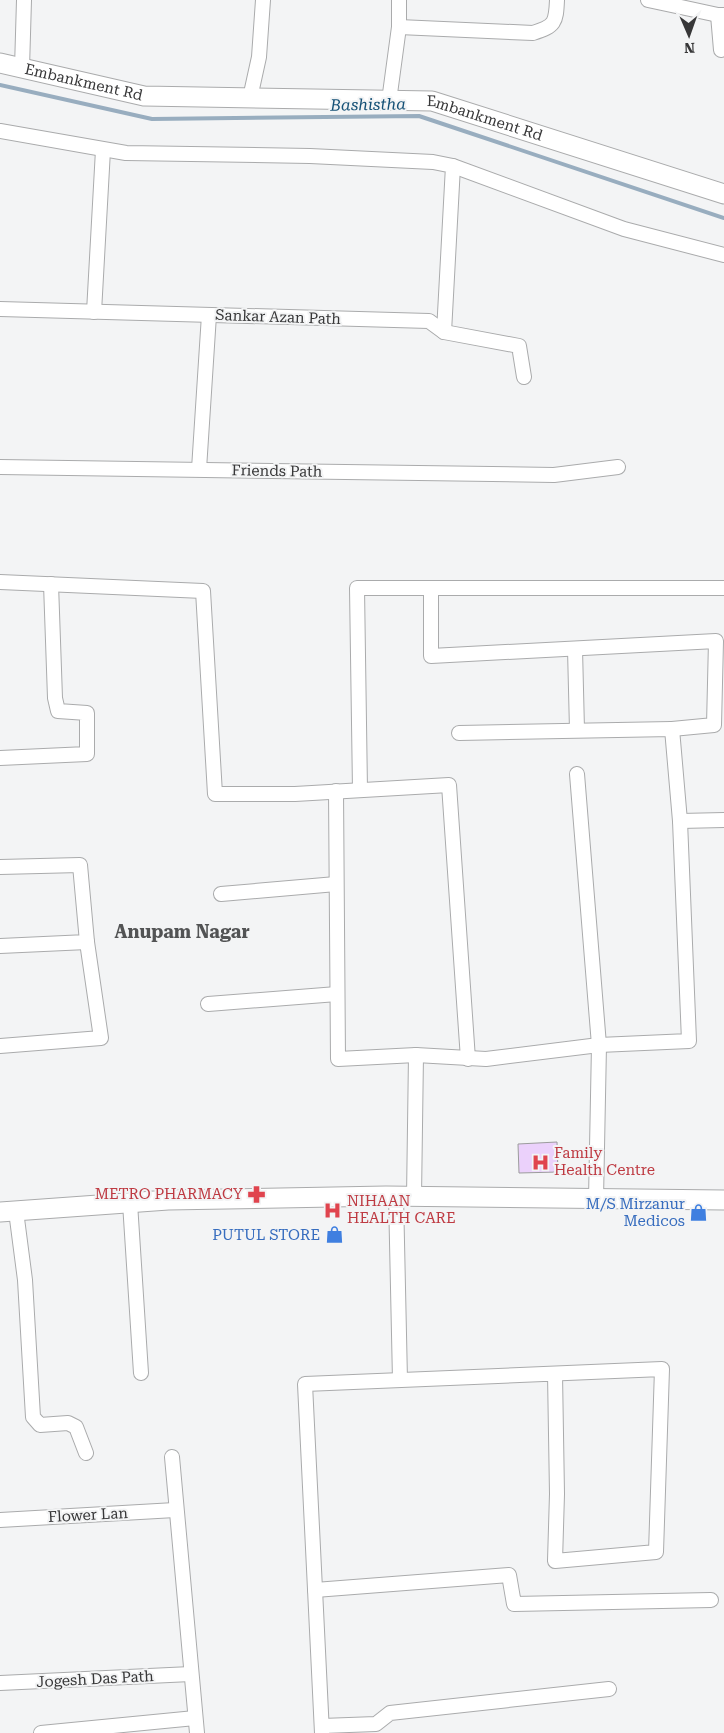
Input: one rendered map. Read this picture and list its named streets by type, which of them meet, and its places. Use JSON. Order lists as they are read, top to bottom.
{
  "streets": {
    "street": [
      "Embankment Rd",
      "Sankar Azan Path",
      "Friends Path",
      "Flower Lan",
      "Jogesh Das Path"
    ]
  },
  "districts": ["Anupam Nagar"],
  "water": ["Bashistha"],
  "places": {
    "hospital": ["Family Health Centre", "NIHAAN HEALTH CARE"],
    "pharmacy": ["METRO PHARMACY"],
    "shop": ["M/S Mirzanur Medicos", "PUTUL STORE"]
  },
  "north": "bottom"
}
